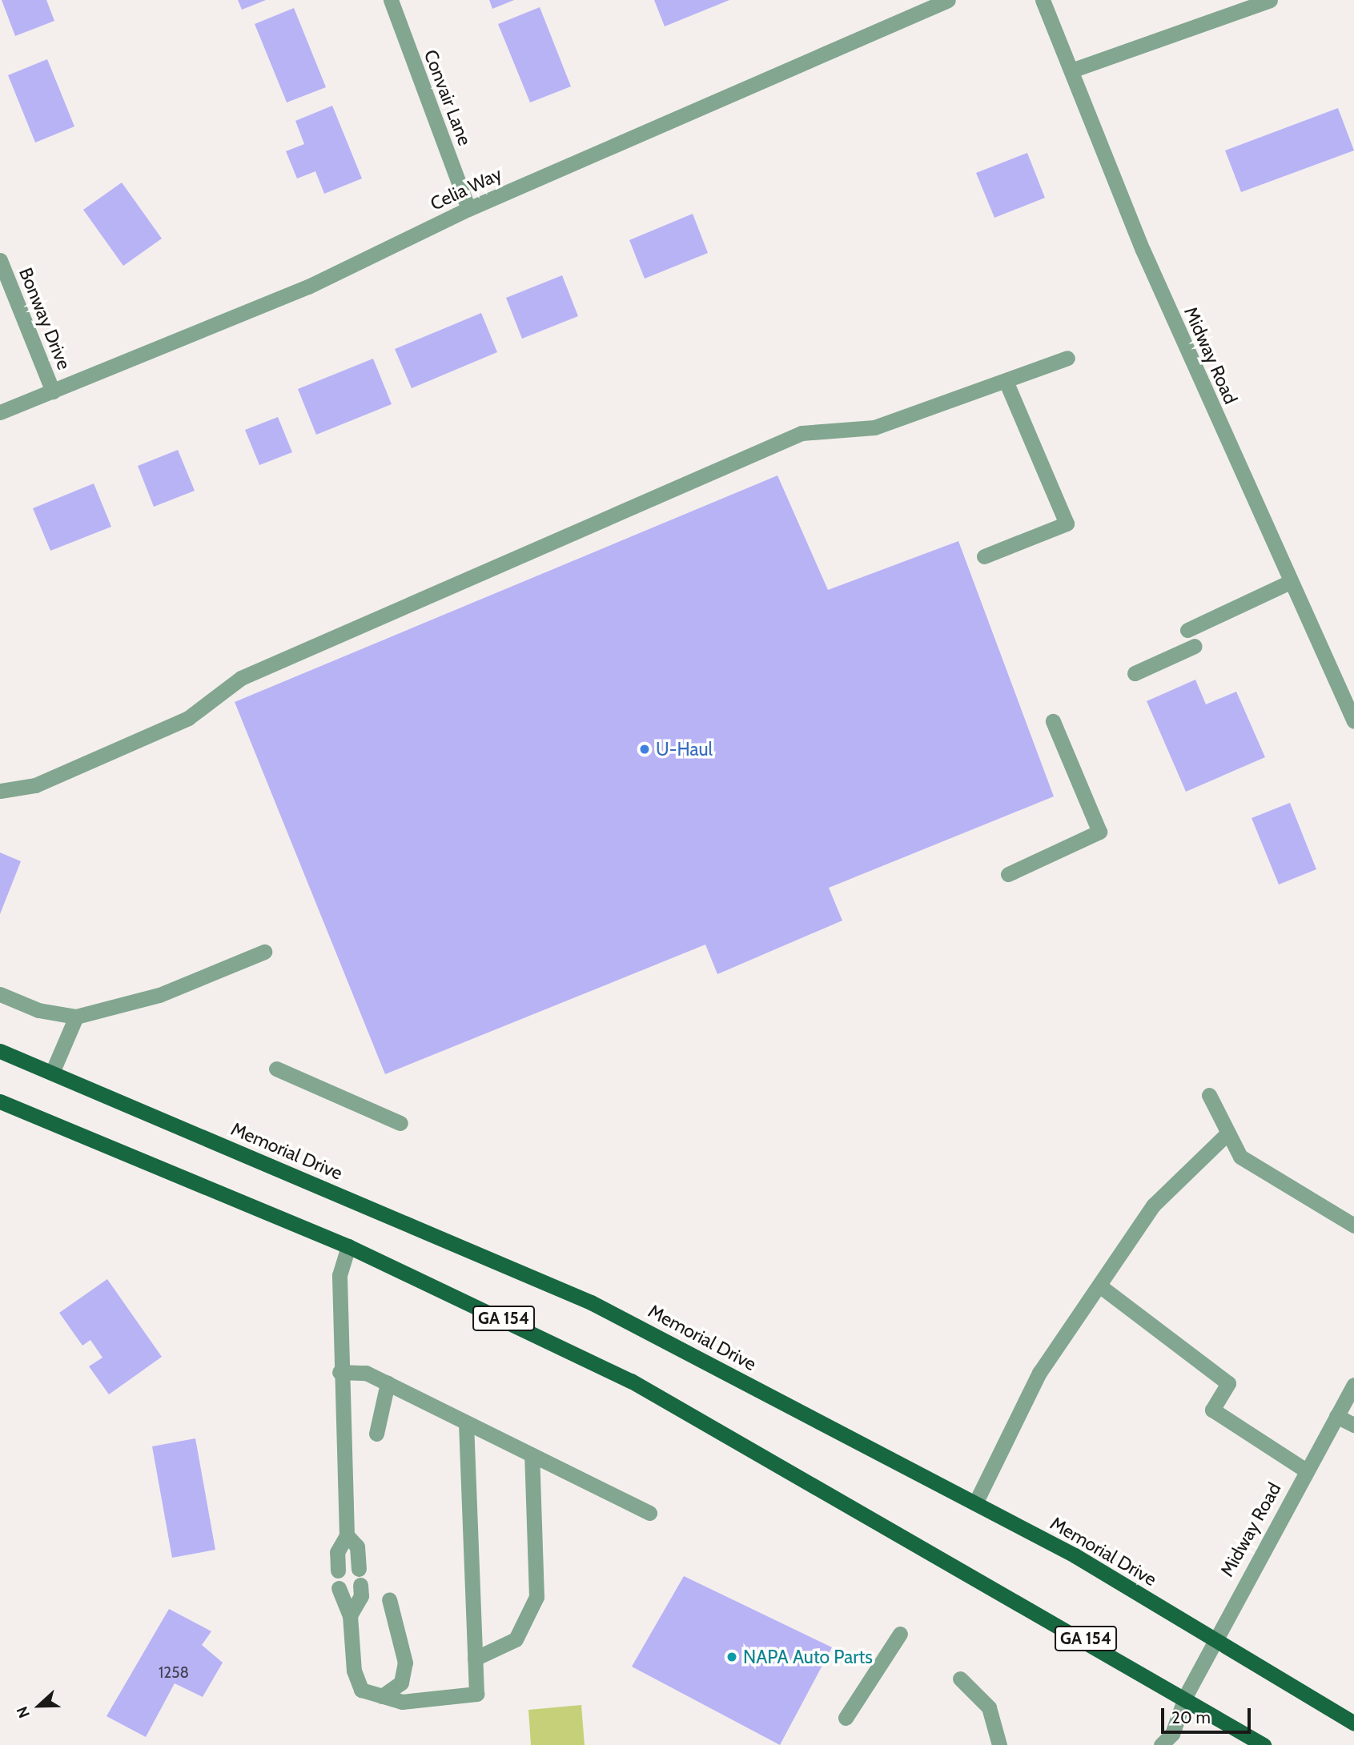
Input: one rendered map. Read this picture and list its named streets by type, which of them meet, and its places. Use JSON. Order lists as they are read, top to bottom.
{
  "streets": {
    "main road": ["Memorial Drive", "GA 154"],
    "street": [
      "Convair Lane",
      "Celia Way",
      "Bonway Drive",
      "Midway Road"
    ]
  },
  "crossings": [
    ["Convair Lane", "Celia Way"],
    ["Celia Way", "Bonway Drive"],
    ["Midway Road", "Memorial Drive"],
    ["Midway Road", "GA 154"]
  ],
  "places": ["U-Haul", "NAPA Auto Parts"],
  "house_numbers": ["1258"],
  "scale_bar": "20 m",
  "north": "left"
}
